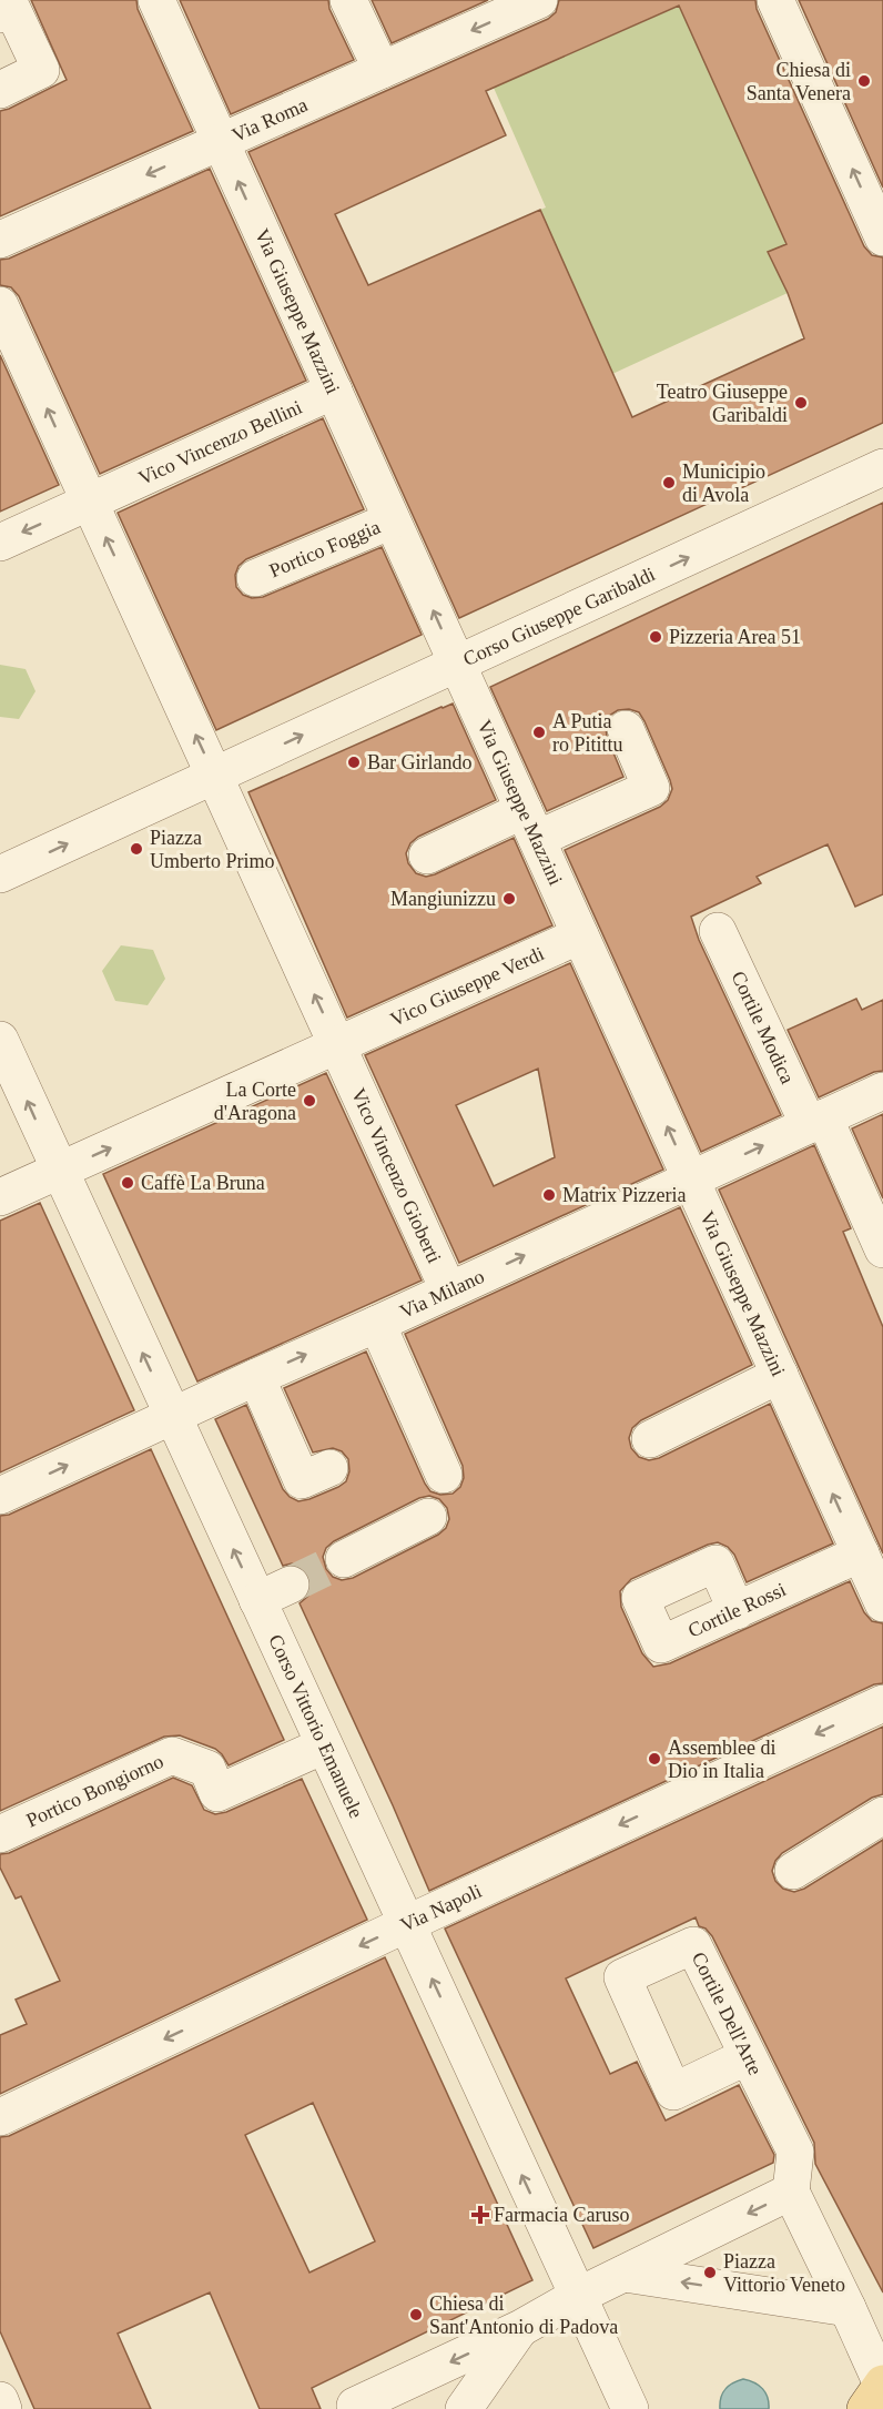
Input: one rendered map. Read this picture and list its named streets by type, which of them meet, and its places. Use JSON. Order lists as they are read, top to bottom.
{
  "streets": {
    "street": [
      "Via Roma",
      "Via Giuseppe Mazzini",
      "Vico Vincenzo Bellini",
      "Portico Foggia",
      "Corso Giuseppe Garibaldi",
      "Vico Giuseppe Verdi",
      "Cortile Modica",
      "Vico Vincenzo Gioberti",
      "Via Milano",
      "Cortile Rossi",
      "Corso Vittorio Emanuele",
      "Portico Bongiorno",
      "Via Napoli",
      "Cortile Dell'Arte"
    ]
  },
  "crossings": [
    ["Via Roma", "Via Giuseppe Mazzini"],
    ["Via Giuseppe Mazzini", "Vico Vincenzo Bellini"],
    ["Via Giuseppe Mazzini", "Portico Foggia"],
    ["Via Giuseppe Mazzini", "Corso Giuseppe Garibaldi"],
    ["Via Giuseppe Mazzini", "Vico Giuseppe Verdi"],
    ["Via Giuseppe Mazzini", "Via Milano"],
    ["Via Giuseppe Mazzini", "Cortile Rossi"],
    ["Vico Vincenzo Bellini", "Vico Vincenzo Gioberti"],
    ["Corso Giuseppe Garibaldi", "Vico Vincenzo Gioberti"],
    ["Vico Giuseppe Verdi", "Vico Vincenzo Gioberti"],
    ["Vico Giuseppe Verdi", "Corso Vittorio Emanuele"],
    ["Cortile Modica", "Via Milano"],
    ["Vico Vincenzo Gioberti", "Via Milano"],
    ["Via Milano", "Corso Vittorio Emanuele"],
    ["Corso Vittorio Emanuele", "Portico Bongiorno"],
    ["Corso Vittorio Emanuele", "Via Napoli"]
  ],
  "one_way": [
    "Via Roma",
    "Via Giuseppe Mazzini",
    "Corso Giuseppe Garibaldi",
    "Vico Giuseppe Verdi",
    "Vico Vincenzo Gioberti",
    "Corso Vittorio Emanuele",
    "Via Napoli"
  ],
  "places": {
    "other": [
      "Chiesa di Santa Venera",
      "Teatro Giuseppe Garibaldi",
      "Municipio di Avola",
      "Pizzeria Area 51",
      "A Putia ro Pitittu",
      "Bar Girlando",
      "Piazza Umberto Primo",
      "Mangiunizzu",
      "La Corte d'Aragona",
      "Caffè La Bruna",
      "Matrix Pizzeria",
      "Assemblee di Dio in Italia",
      "Piazza Vittorio Veneto",
      "Chiesa di Sant'Antonio di Padova"
    ],
    "health": ["Farmacia Caruso"]
  }
}
